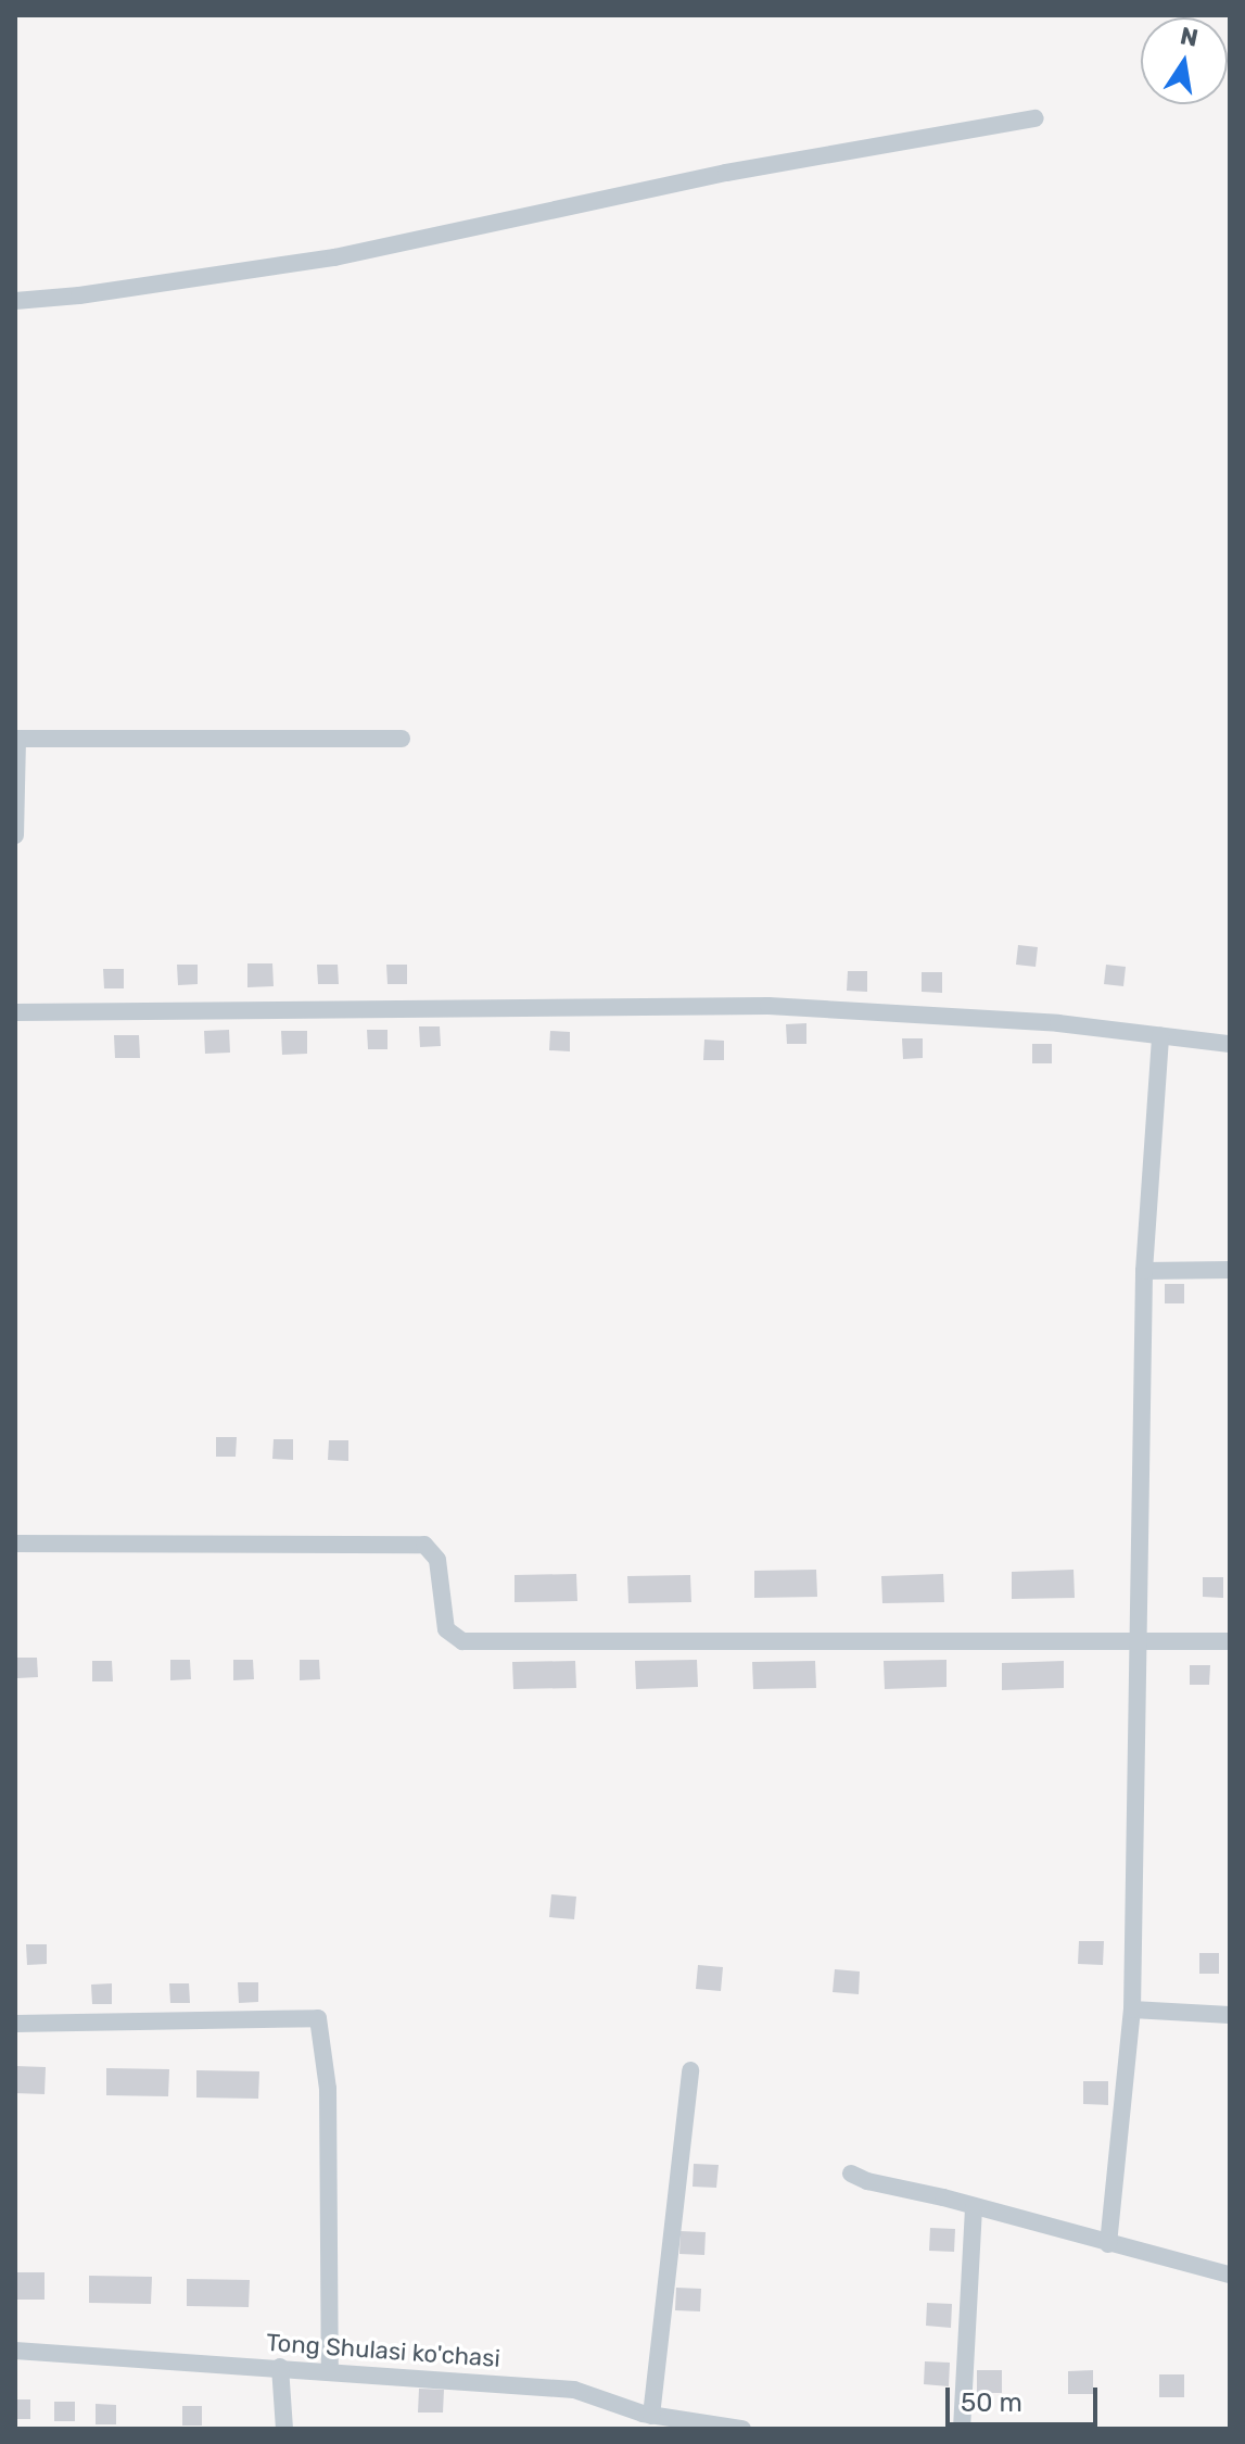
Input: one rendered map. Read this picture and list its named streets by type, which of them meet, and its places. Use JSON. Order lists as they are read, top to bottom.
{
  "streets": {
    "street": ["Tong Shulasi ko'chasi"]
  },
  "scale_bar": "50 m",
  "north": "top"
}
